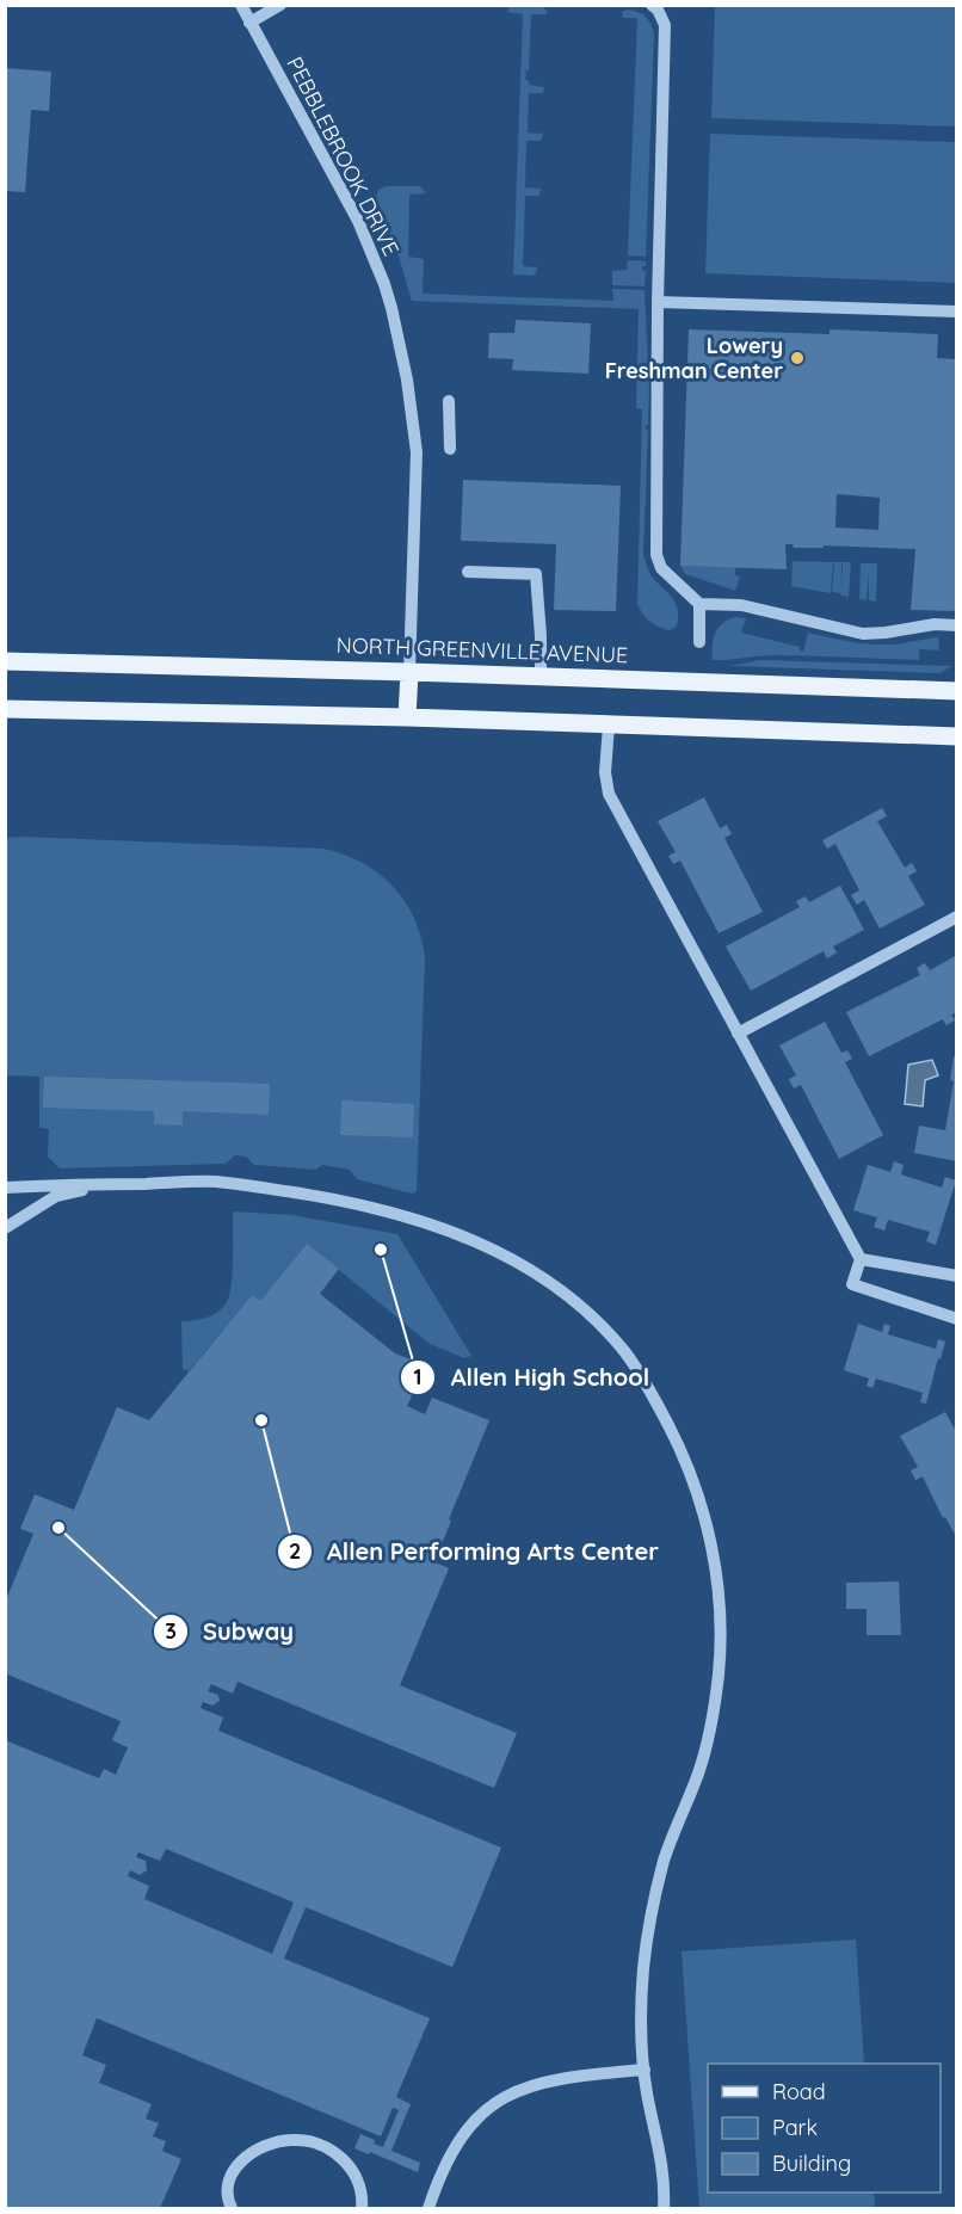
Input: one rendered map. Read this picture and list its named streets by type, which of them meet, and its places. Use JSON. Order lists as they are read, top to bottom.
{
  "streets": {
    "main road": ["NORTH GREENVILLE AVENUE"],
    "street": ["PEBBLEBROOK DRIVE"]
  },
  "crossings": [
    ["PEBBLEBROOK DRIVE", "NORTH GREENVILLE AVENUE"]
  ],
  "places": [
    "Lowery Freshman Center",
    "Allen High School",
    "Allen Performing Arts Center",
    "Subway"
  ],
  "legend": ["Road", "Park", "Building"]
}
